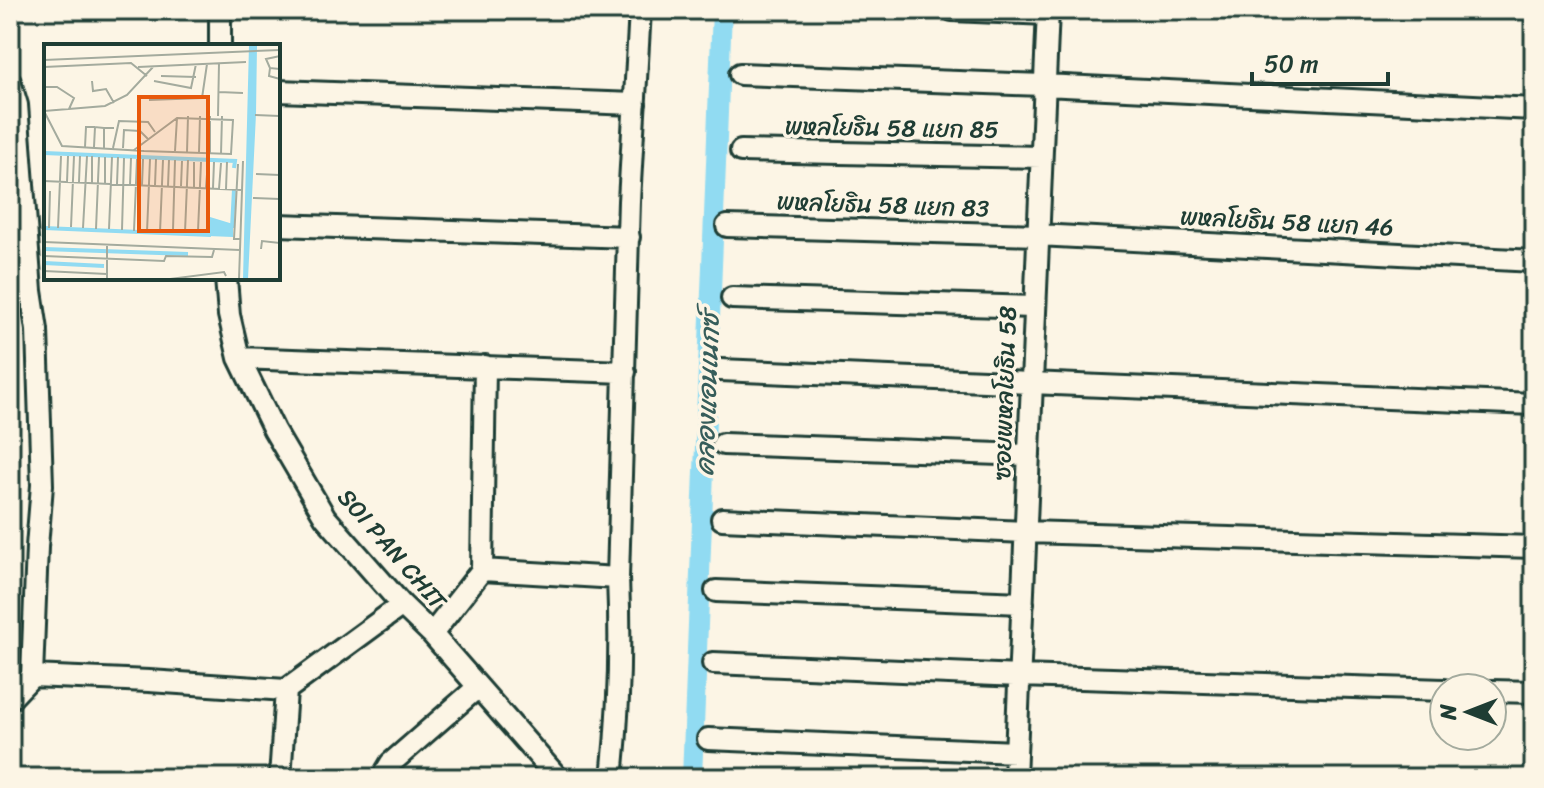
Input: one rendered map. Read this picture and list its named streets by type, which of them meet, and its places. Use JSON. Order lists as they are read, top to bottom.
{
  "streets": {
    "street": [
      "พหลโยธิน 58 แยก 85",
      "พหลโยธิน 58 แยก 83",
      "พหลโยธิน 58 แยก 46",
      "ซอยพหลโยธิน 58",
      "SOI PAN CHIT"
    ]
  },
  "crossings": [
    ["พหลโยธิน 58 แยก 85", "ซอยพหลโยธิน 58"],
    ["พหลโยธิน 58 แยก 83", "พหลโยธิน 58 แยก 46"],
    ["พหลโยธิน 58 แยก 83", "ซอยพหลโยธิน 58"],
    ["พหลโยธิน 58 แยก 46", "ซอยพหลโยธิน 58"]
  ],
  "water": ["คลองแอนเนกซ์"],
  "scale_bar": "50 m",
  "north": "left"
}
